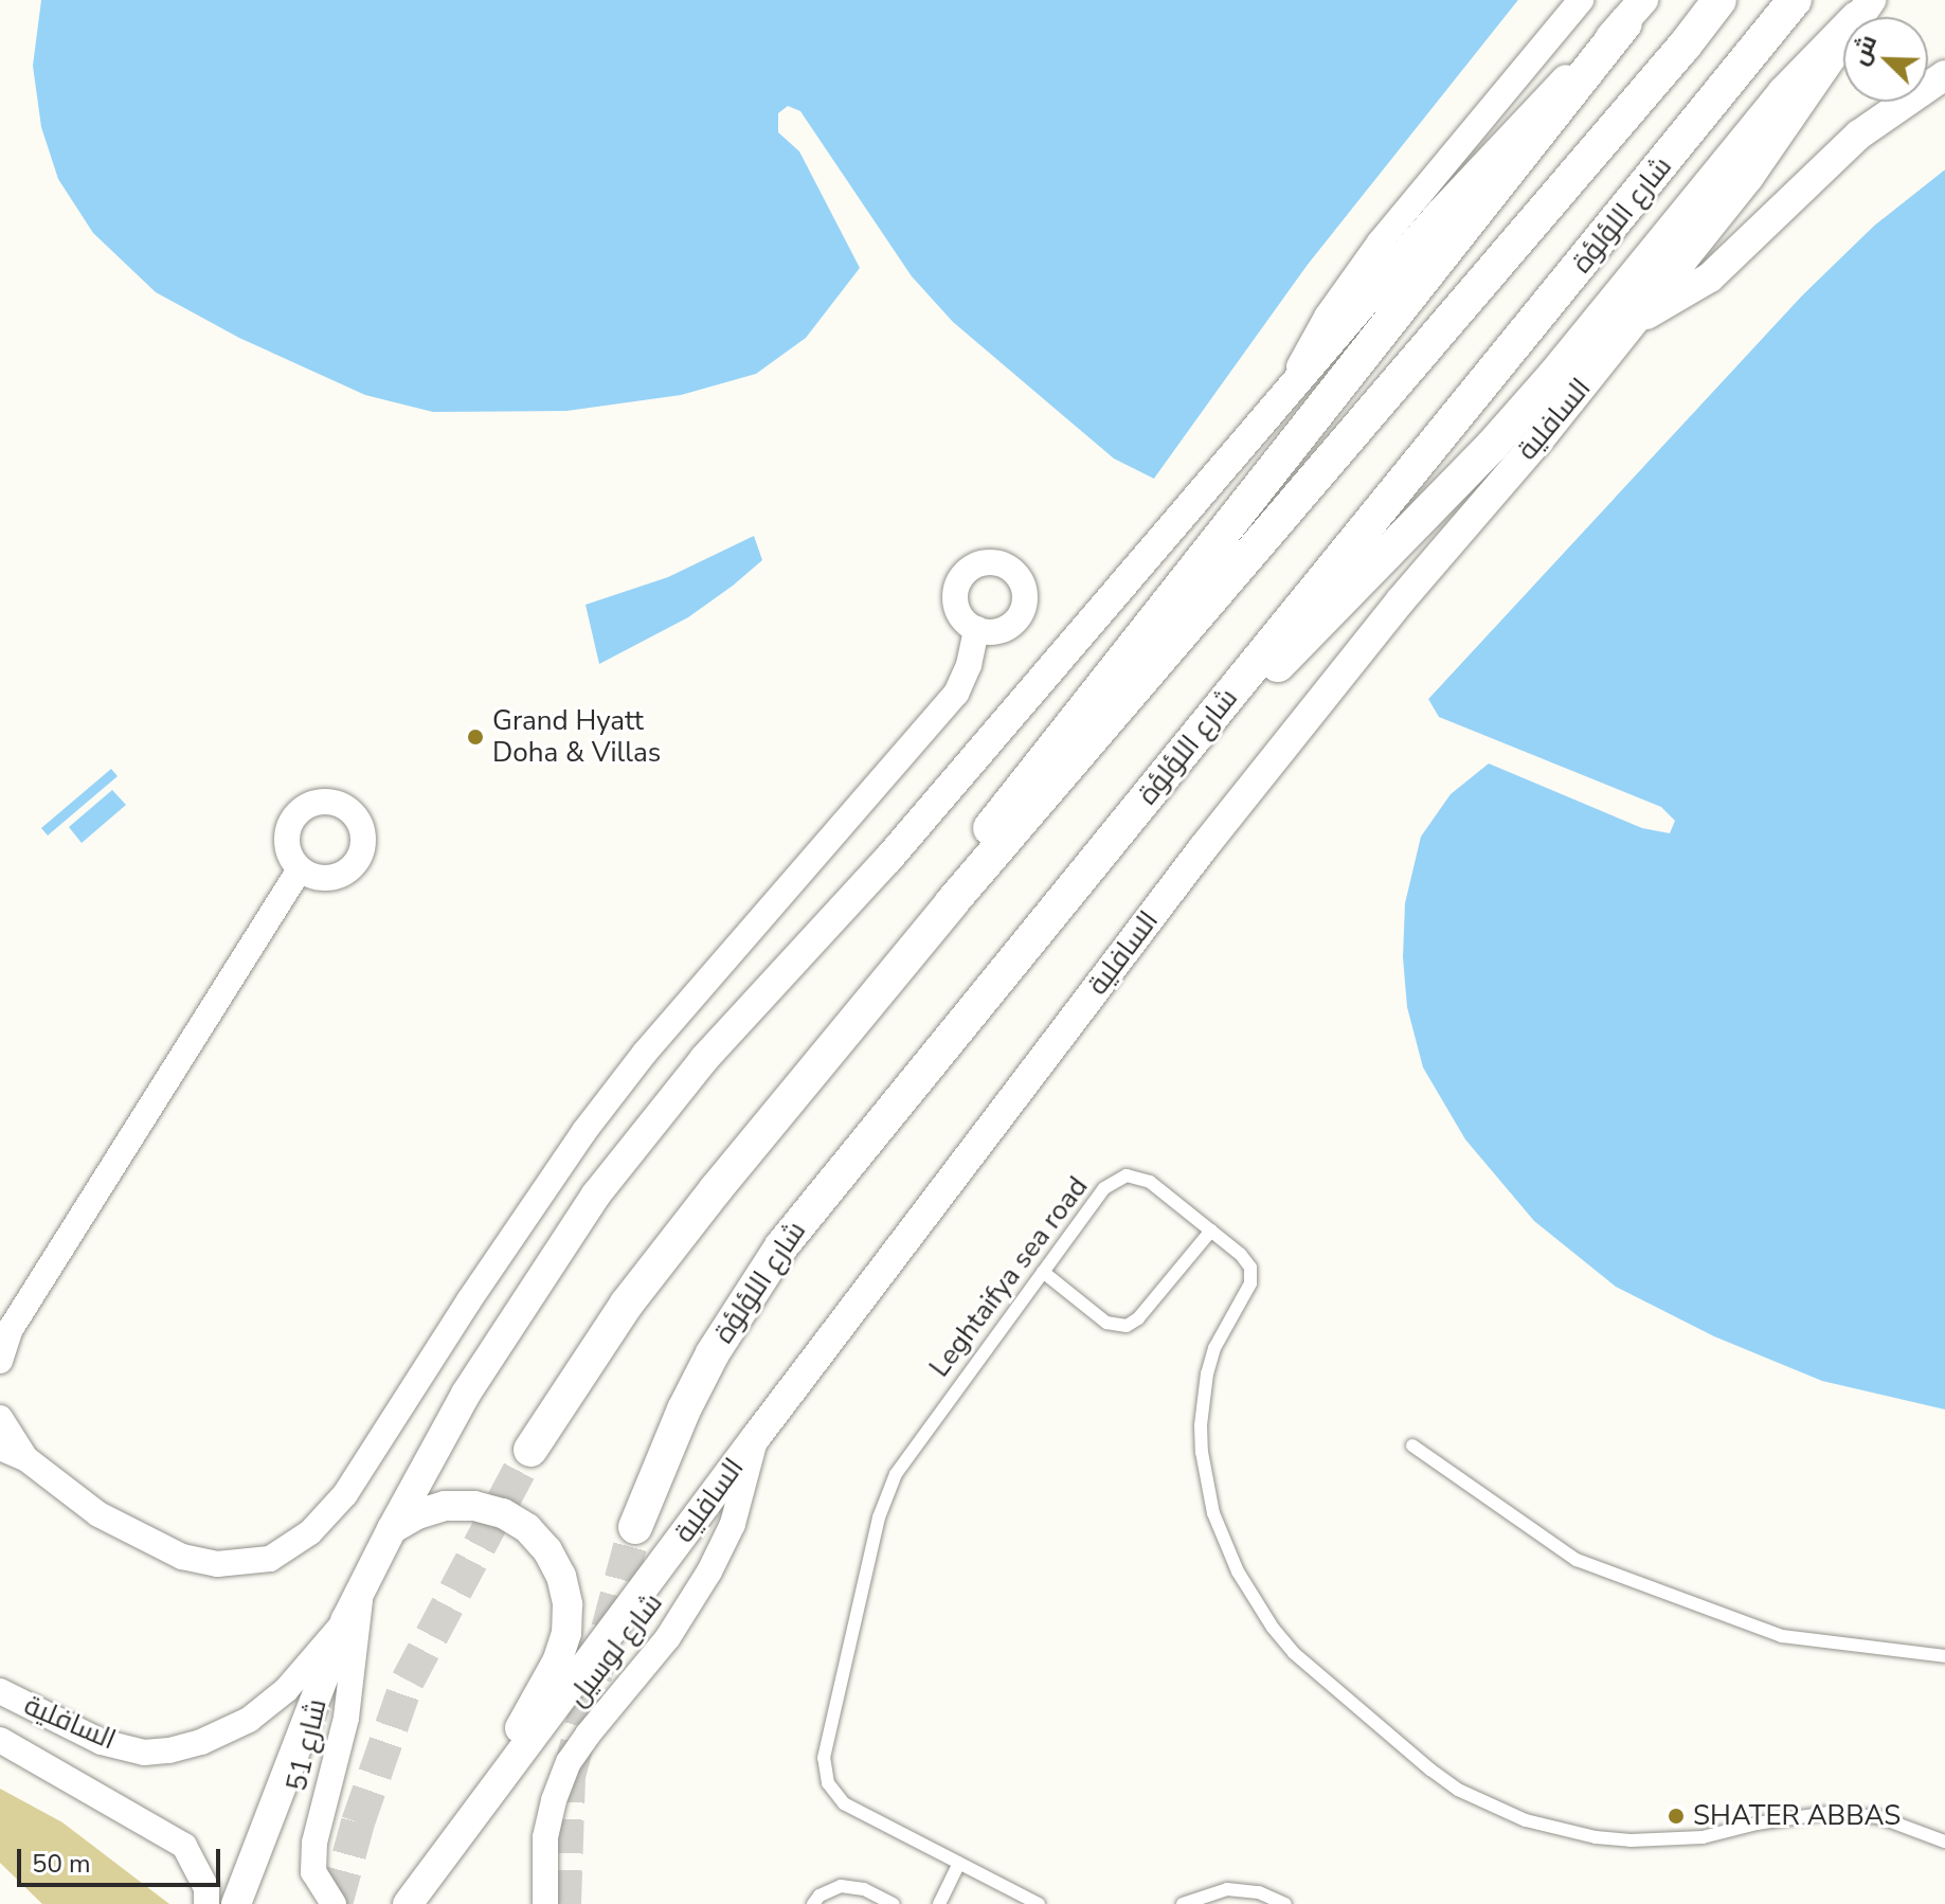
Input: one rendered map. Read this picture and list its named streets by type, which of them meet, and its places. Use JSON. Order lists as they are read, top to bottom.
{
  "streets": {
    "main road": ["شارع اللؤلؤة"],
    "street": ["السافلية", "شارع لوسيل", "شارع 51"],
    "lane": ["Leghtaifya sea road"]
  },
  "crossings": [
    ["السافلية", "شارع لوسيل"],
    ["السافلية", "شارع 51"]
  ],
  "places": ["Grand Hyatt Doha & Villas", "SHATER ABBAS"],
  "scale_bar": "50 m",
  "north": "top left"
}
